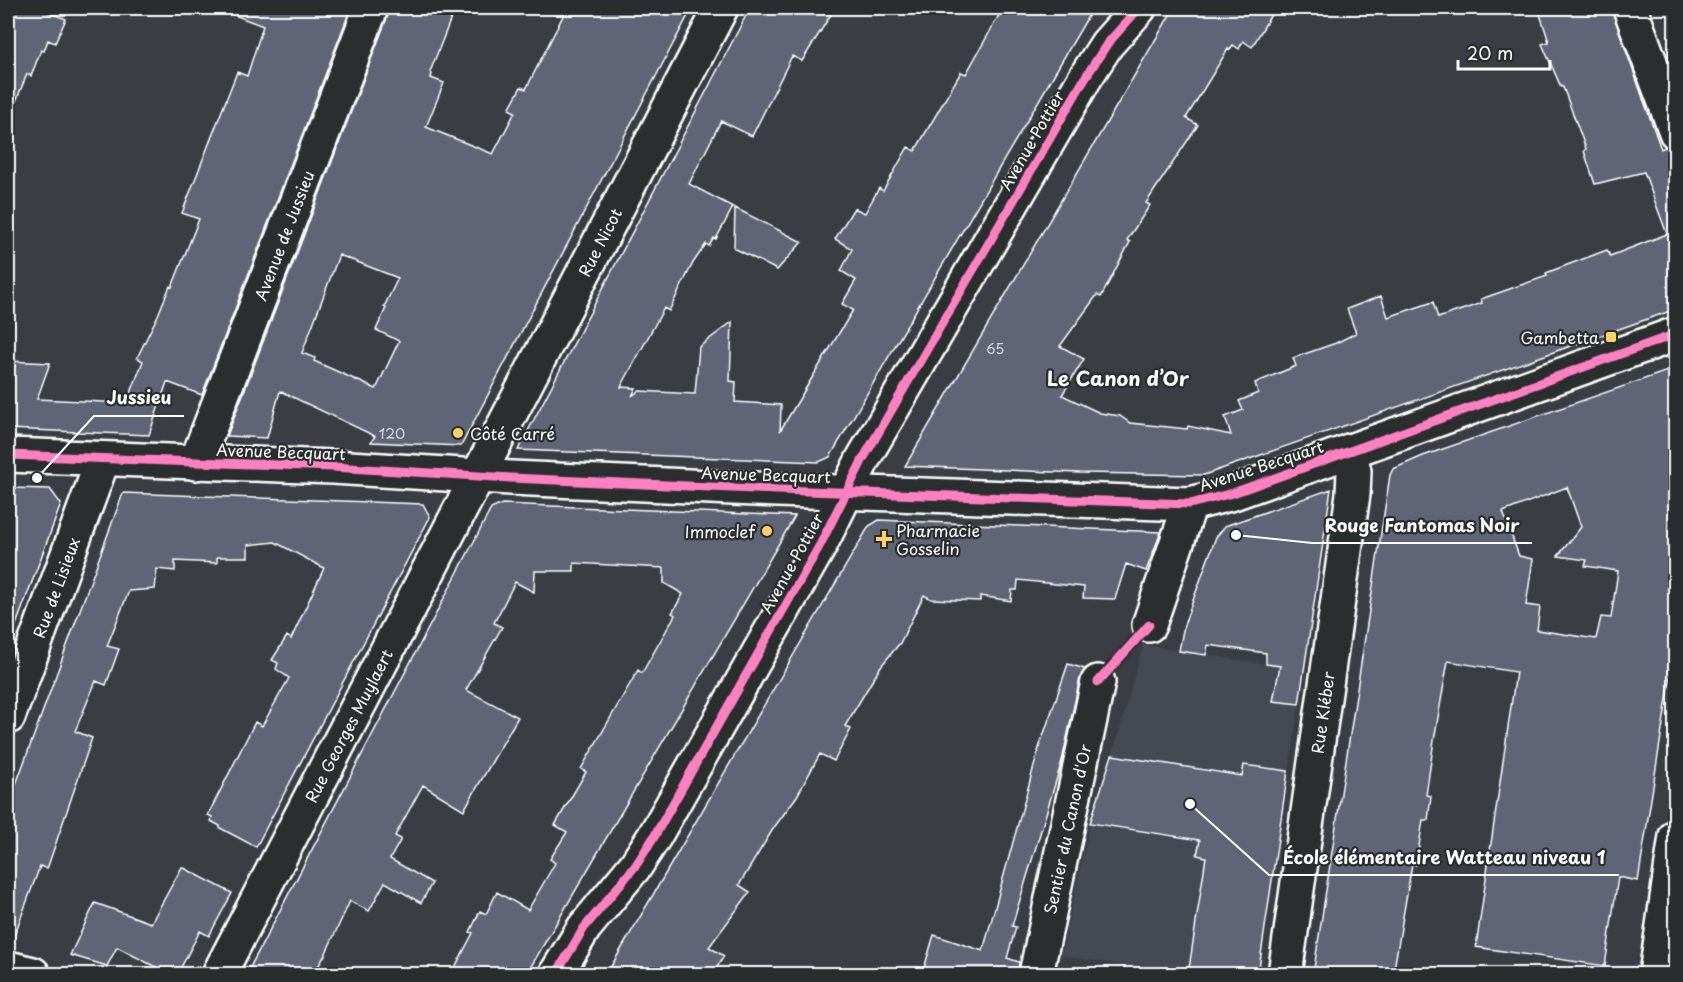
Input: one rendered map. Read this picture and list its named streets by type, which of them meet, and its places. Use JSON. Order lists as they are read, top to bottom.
{
  "streets": {
    "street": [
      "Avenue Pottier",
      "Avenue de Jussieu",
      "Rue Nicot",
      "Avenue Becquart",
      "Rue de Lisieux",
      "Rue Kléber",
      "Rue Georges Muylaert",
      "Sentier du Canon d'Or"
    ]
  },
  "crossings": [
    ["Avenue Pottier", "Avenue Becquart"],
    ["Avenue de Jussieu", "Avenue Becquart"],
    ["Rue Nicot", "Avenue Becquart"],
    ["Rue Nicot", "Rue Georges Muylaert"],
    ["Avenue Becquart", "Rue de Lisieux"],
    ["Avenue Becquart", "Rue Kléber"],
    ["Avenue Becquart", "Rue Georges Muylaert"]
  ],
  "districts": ["Le Canon d’Or"],
  "places": {
    "transit": ["Gambetta"],
    "other": [
      "Côté Carré",
      "Jussieu",
      "Immoclef",
      "Rouge Fantomas Noir",
      "École élémentaire Watteau niveau 1"
    ],
    "health": ["Pharmacie Gosselin"]
  },
  "house_numbers": ["65", "120"],
  "scale_bar": "20 m"
}
